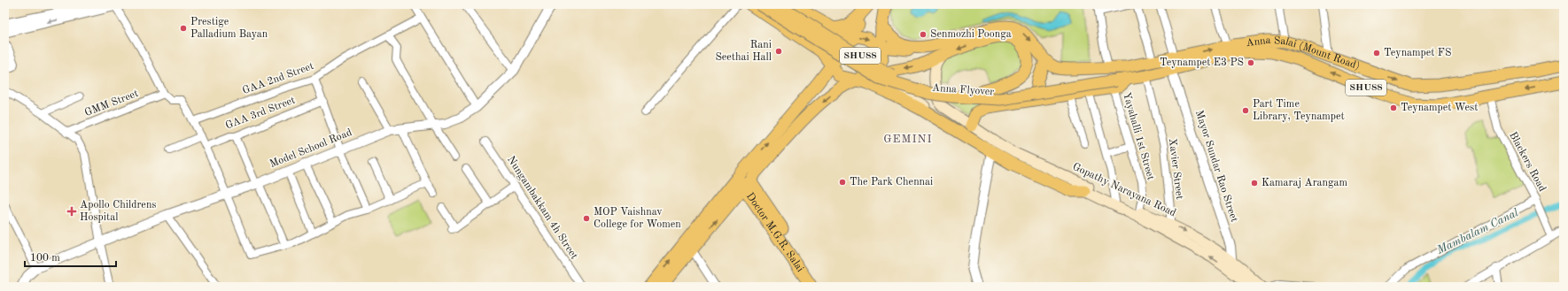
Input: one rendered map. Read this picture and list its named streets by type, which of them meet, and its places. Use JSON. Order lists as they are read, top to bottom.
{
  "streets": {
    "main road": [
      "SHU88",
      "Anna Salai (Mount Road)",
      "Anna Flyover",
      "Gopathy Narayana Road",
      "Doctor M.G.R. Salai"
    ],
    "street": [
      "GAA 2nd Street",
      "GMM Street",
      "GAA 3rd Street",
      "Yayahalli 1st Street",
      "Model School Road",
      "Blackers Road",
      "Mayor Sundar Rao Street",
      "Xavier Street",
      "Nungambakkam 4h Street"
    ]
  },
  "crossings": [
    ["SHU88", "Anna Salai (Mount Road)"],
    ["SHU88", "Anna Flyover"],
    ["SHU88", "Yayahalli 1st Street"],
    ["SHU88", "Mayor Sundar Rao Street"],
    ["SHU88", "Xavier Street"],
    ["Anna Salai (Mount Road)", "Anna Flyover"],
    ["Anna Salai (Mount Road)", "Yayahalli 1st Street"],
    ["Anna Salai (Mount Road)", "Blackers Road"],
    ["Anna Salai (Mount Road)", "Mayor Sundar Rao Street"],
    ["Anna Flyover", "Yayahalli 1st Street"],
    ["Anna Flyover", "Mayor Sundar Rao Street"],
    ["Yayahalli 1st Street", "Gopathy Narayana Road"],
    ["Mayor Sundar Rao Street", "Gopathy Narayana Road"],
    ["Xavier Street", "Gopathy Narayana Road"]
  ],
  "districts": ["GEMINI"],
  "water": ["Mambalam Canal"],
  "places": {
    "other": [
      "Prestige Palladium Bayan",
      "Senmozhi Poonga",
      "Rani Seethai Hall",
      "Teynampet FS",
      "Teynampet E3 PS",
      "Teynampet West",
      "Part Time Library, Teynampet",
      "The Park Chennai",
      "Kamaraj Arangam",
      "MOP Vaishnav College for Women"
    ],
    "health": ["Apollo Childrens Hospital"]
  },
  "scale_bar": "100 m"
}
